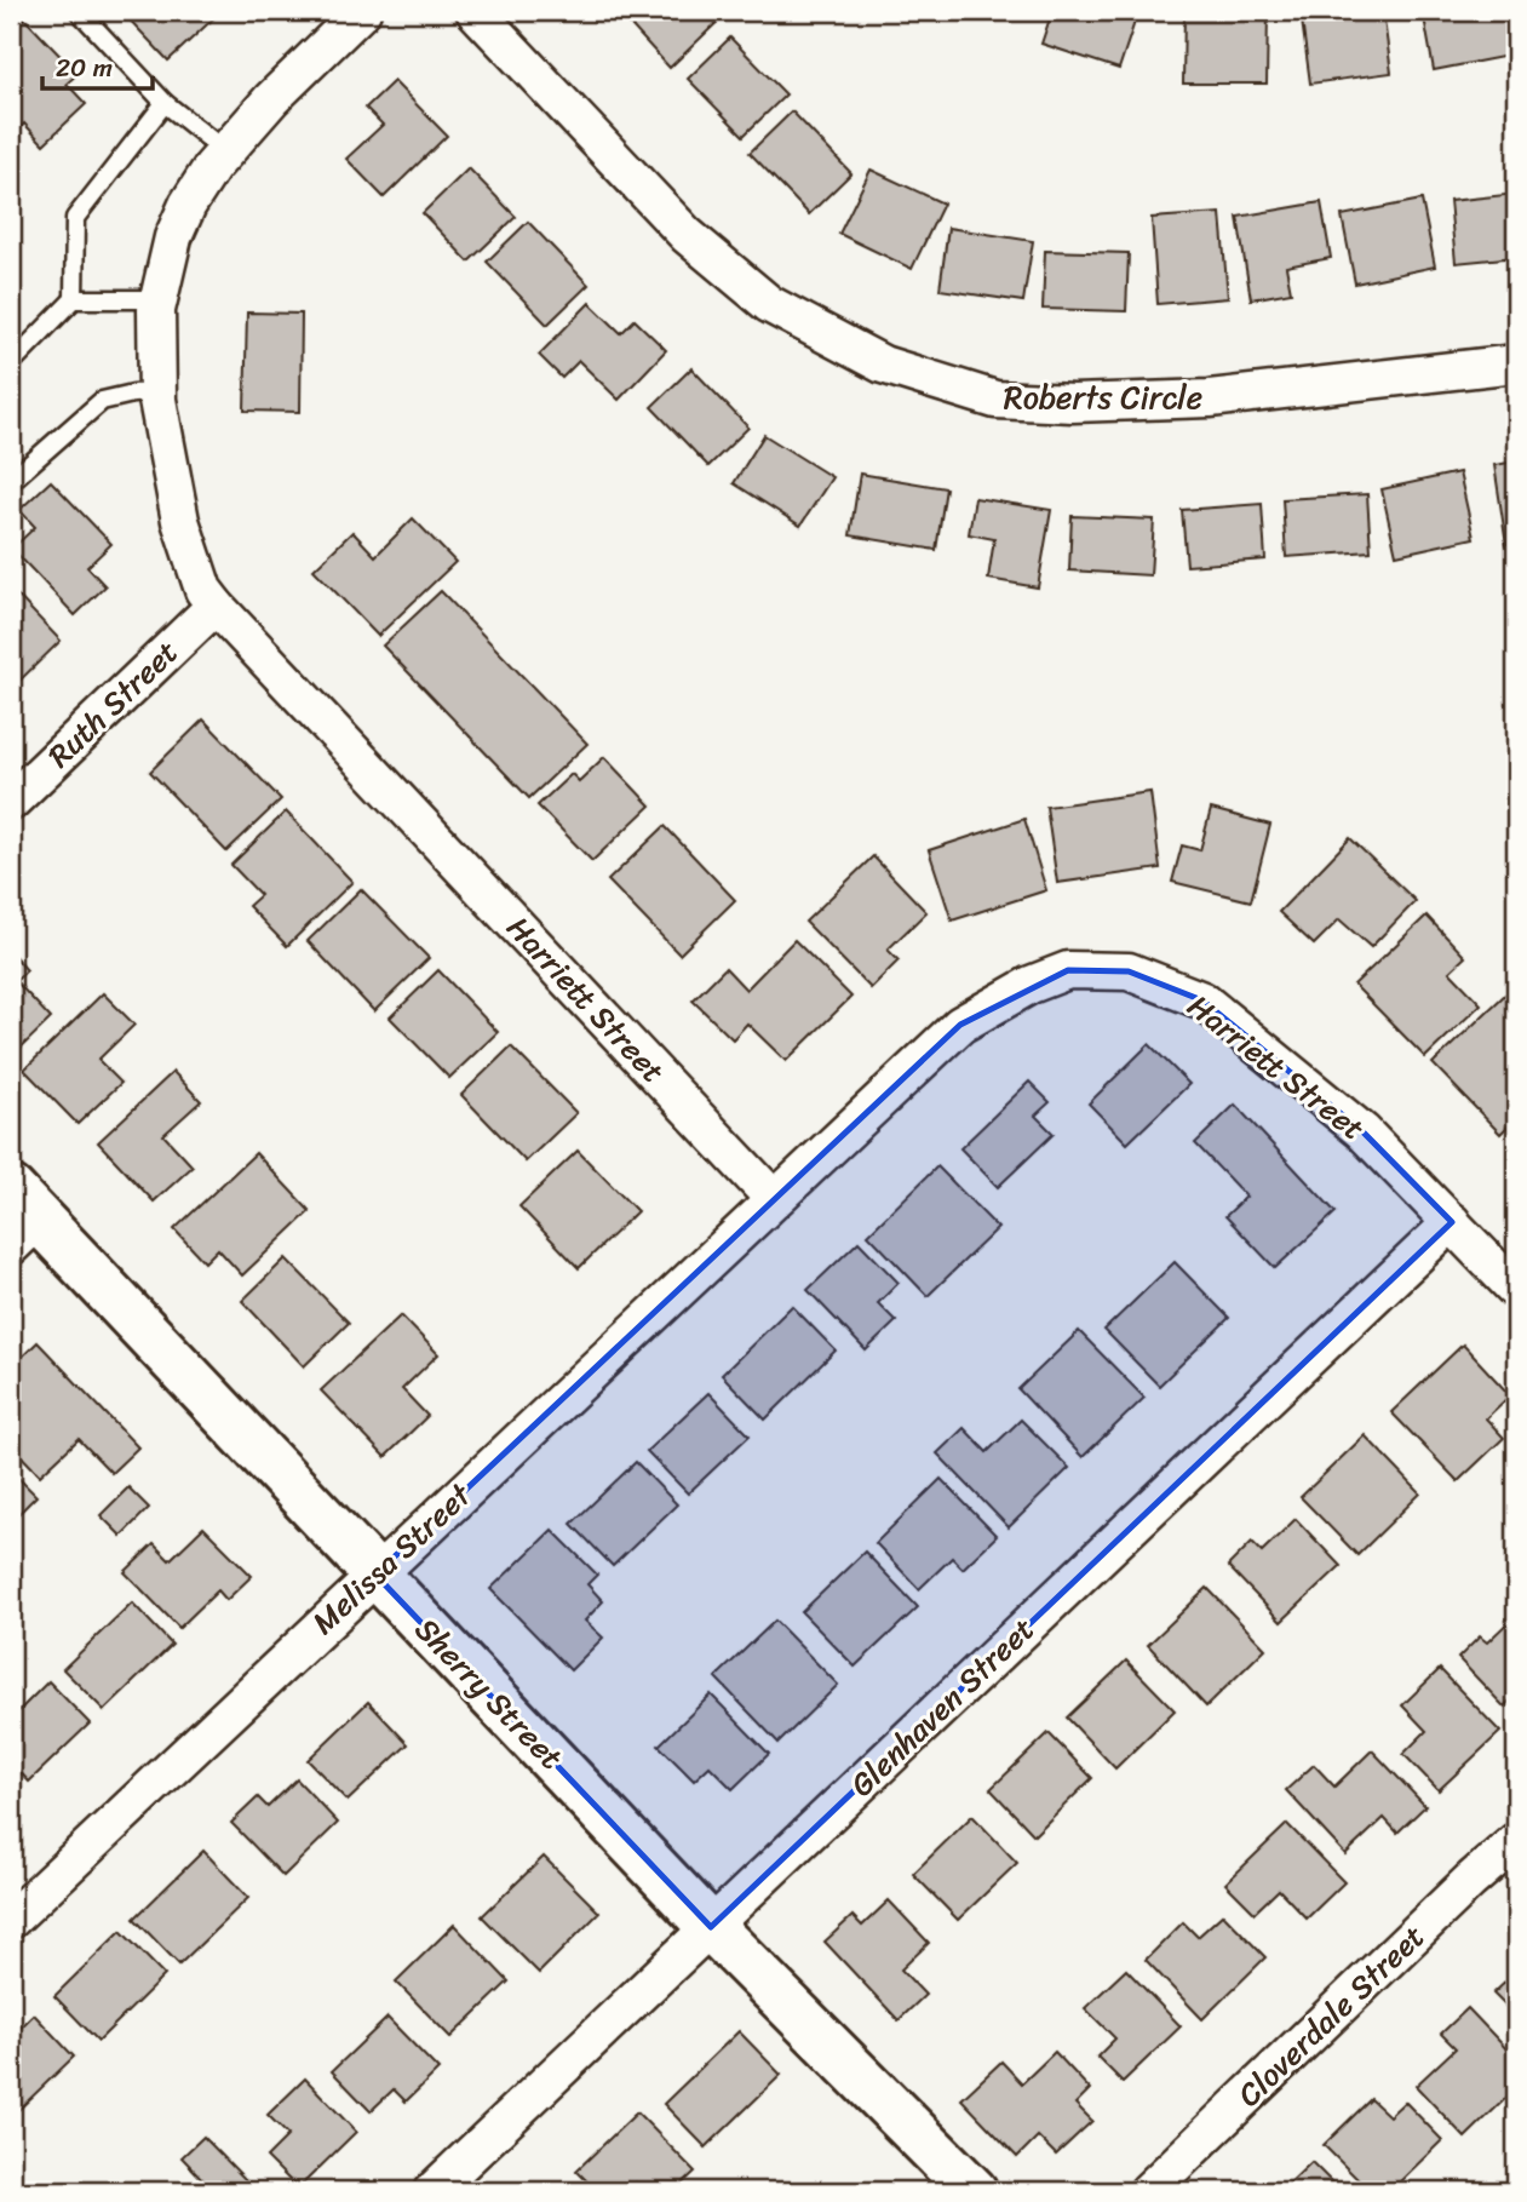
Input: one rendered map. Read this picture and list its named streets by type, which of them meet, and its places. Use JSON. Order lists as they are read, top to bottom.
{
  "streets": {
    "street": [
      "Roberts Circle",
      "Ruth Street",
      "Harriett Street",
      "Melissa Street",
      "Sherry Street",
      "Glenhaven Street",
      "Cloverdale Street"
    ]
  },
  "crossings": [
    ["Ruth Street", "Harriett Street"],
    ["Harriett Street", "Melissa Street"],
    ["Harriett Street", "Glenhaven Street"],
    ["Melissa Street", "Sherry Street"],
    ["Sherry Street", "Glenhaven Street"]
  ],
  "scale_bar": "20 m"
}
